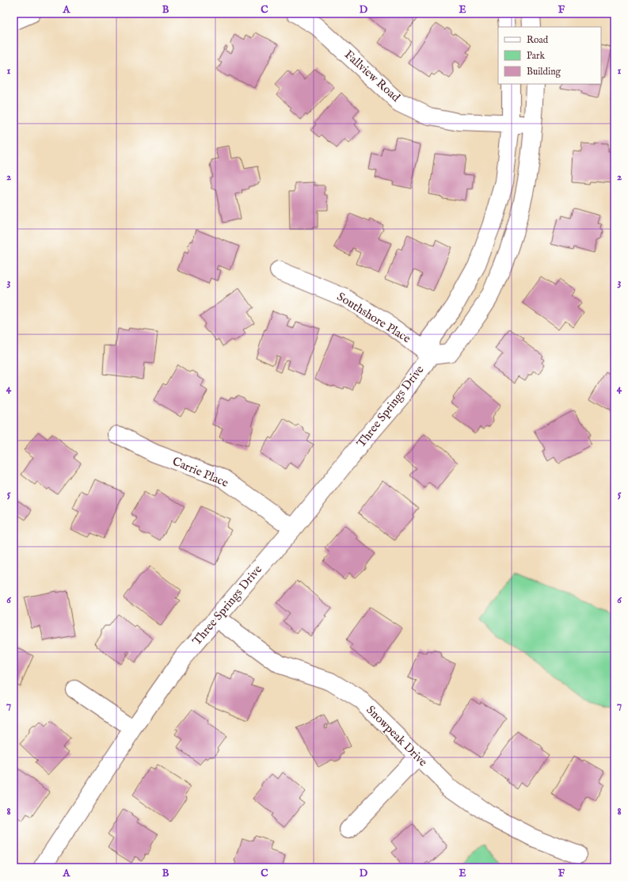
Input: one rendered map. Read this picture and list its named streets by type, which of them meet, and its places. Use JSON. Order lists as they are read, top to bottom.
{
  "streets": {
    "street": [
      "Fallview Road",
      "Southshore Place",
      "Three Springs Drive",
      "Carrie Place",
      "Snowpeak Drive"
    ]
  },
  "crossings": [
    ["Fallview Road", "Three Springs Drive"],
    ["Southshore Place", "Three Springs Drive"],
    ["Three Springs Drive", "Carrie Place"],
    ["Three Springs Drive", "Snowpeak Drive"]
  ],
  "legend": ["Road", "Park", "Building"],
  "grid": {
    "columns": [
      "A",
      "B",
      "C",
      "D",
      "E",
      "F"
    ],
    "rows": [
      "1",
      "2",
      "3",
      "4",
      "5",
      "6",
      "7",
      "8"
    ]
  }
}
